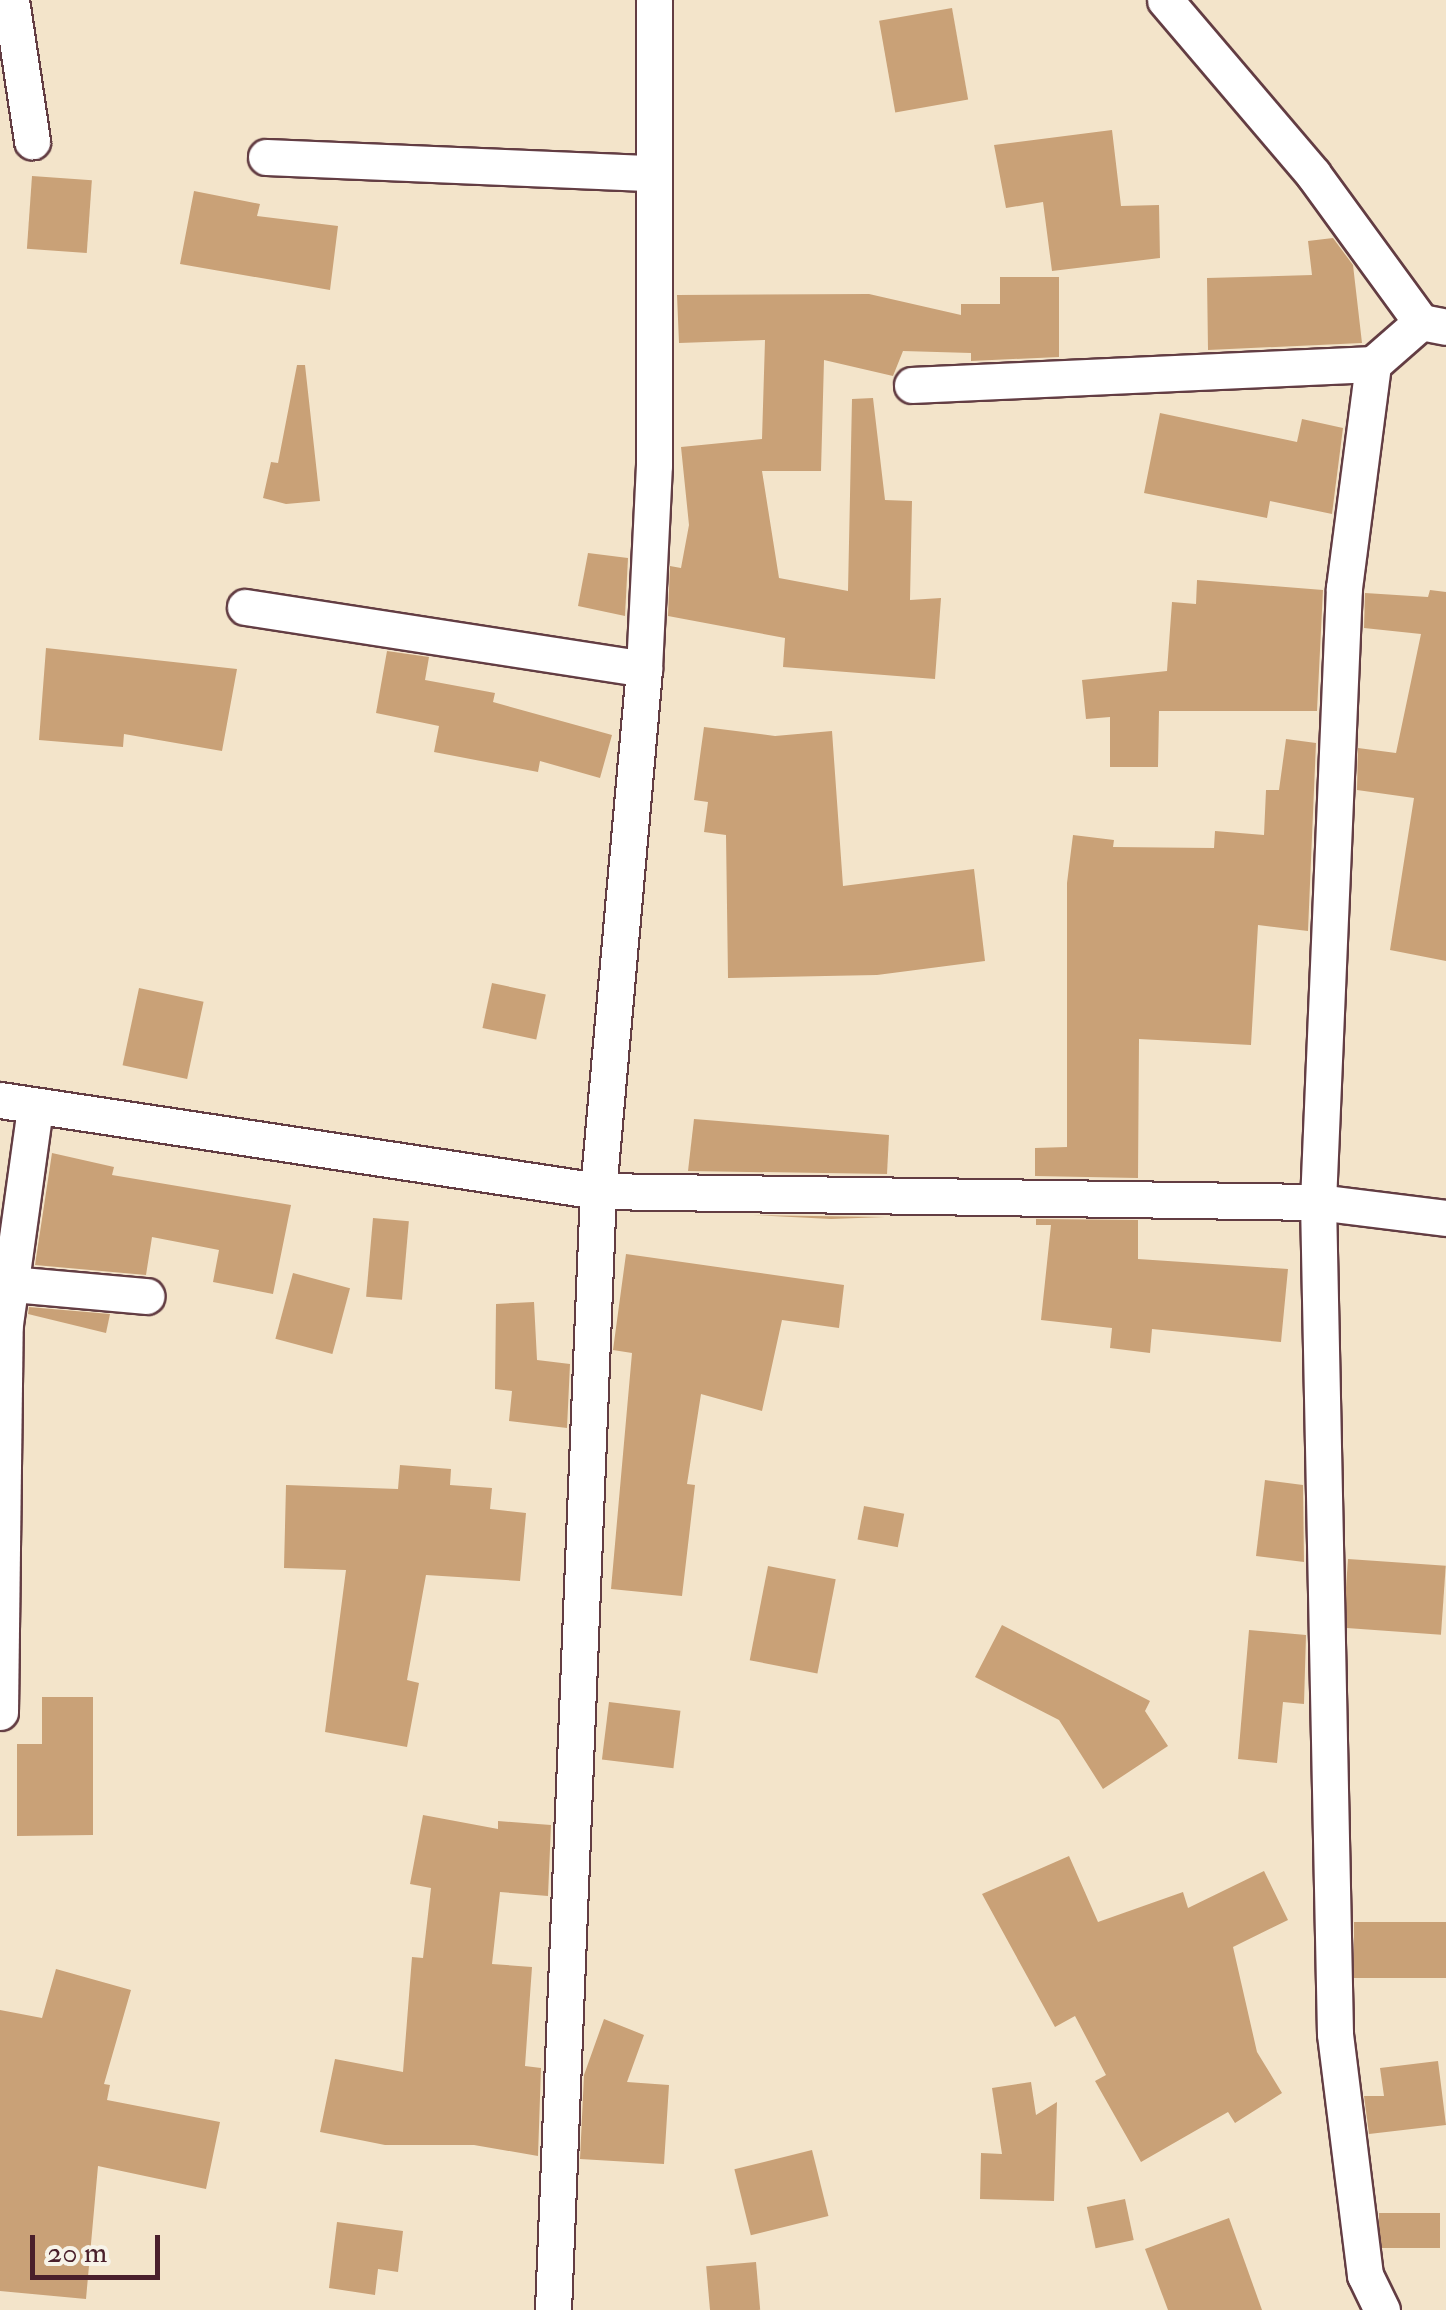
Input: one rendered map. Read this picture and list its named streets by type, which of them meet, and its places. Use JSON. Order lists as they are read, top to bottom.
{
  "scale_bar": "20 m"
}
